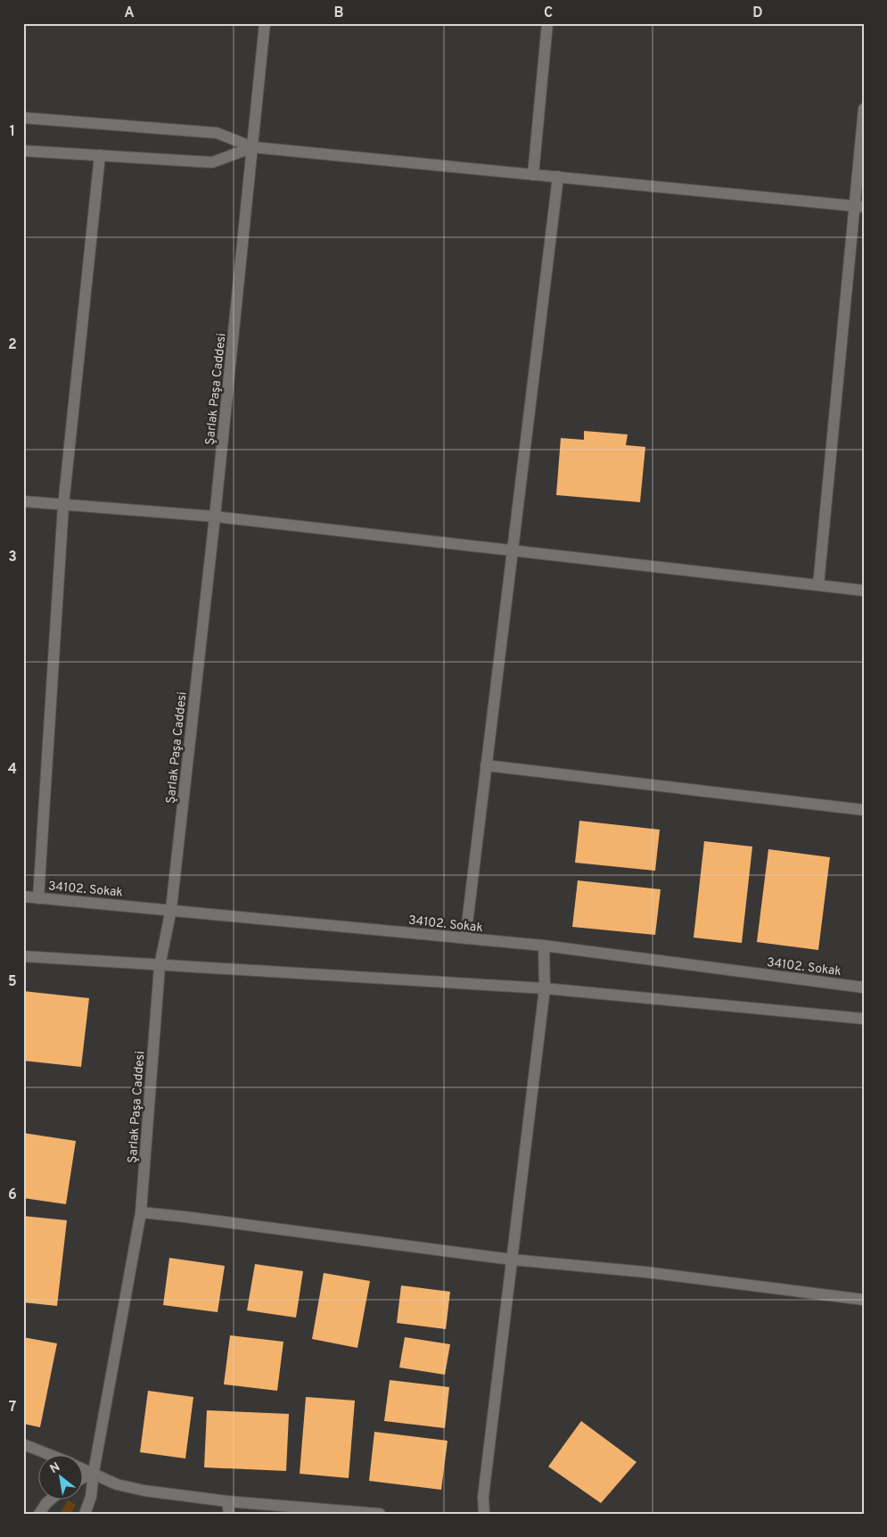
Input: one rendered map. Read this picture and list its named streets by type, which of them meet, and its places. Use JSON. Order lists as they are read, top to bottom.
{
  "streets": {
    "street": ["Şarlak Paşa Caddesi", "34102. Sokak"]
  },
  "crossings": [
    ["Şarlak Paşa Caddesi", "34102. Sokak"]
  ],
  "north": "top left",
  "grid": {
    "columns": [
      "A",
      "B",
      "C",
      "D"
    ],
    "rows": [
      "1",
      "2",
      "3",
      "4",
      "5",
      "6",
      "7"
    ]
  }
}
